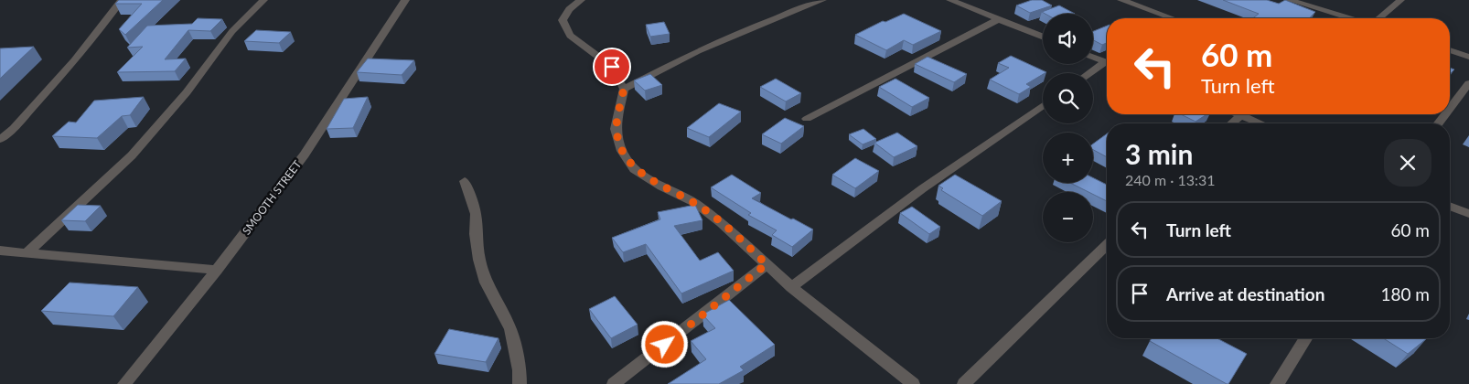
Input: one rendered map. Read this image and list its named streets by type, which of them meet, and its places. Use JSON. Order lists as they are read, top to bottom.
{
  "streets": {
    "street": ["SMOOTH STREET"]
  },
  "page": {
    "map_buttons": ["+", "−"],
    "turn": ["60 m", "Turn left"],
    "heading": ["3 min", "240 m · 13:31"],
    "list": [
      {
        "name": "Turn left",
        "value": "60 m"
      },
      {
        "name": "Arrive at destination",
        "value": "180 m"
      }
    ]
  }
}
